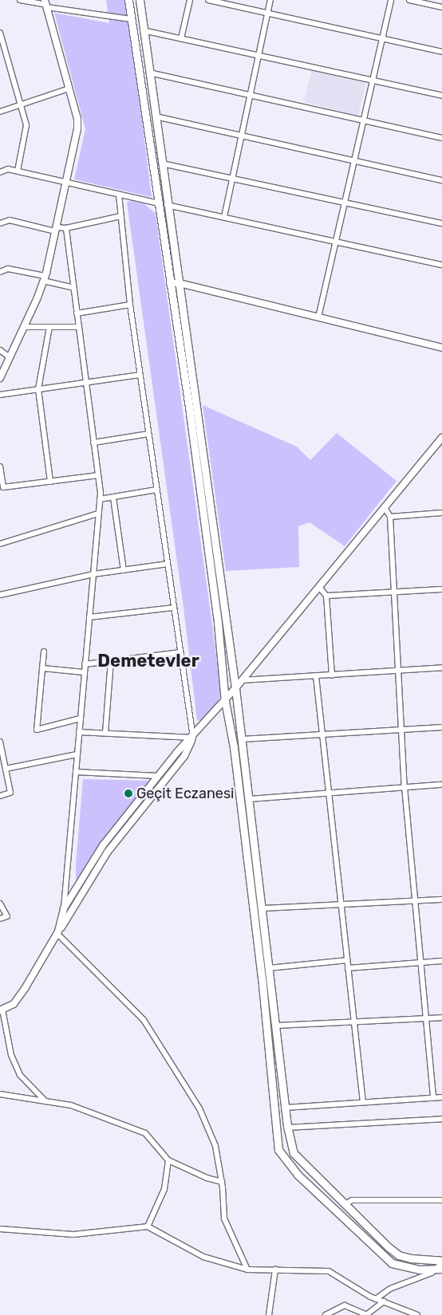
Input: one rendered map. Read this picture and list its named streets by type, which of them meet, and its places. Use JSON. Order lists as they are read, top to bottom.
{
  "districts": ["Demetevler"],
  "places": ["Geçit Eczanesi"]
}
